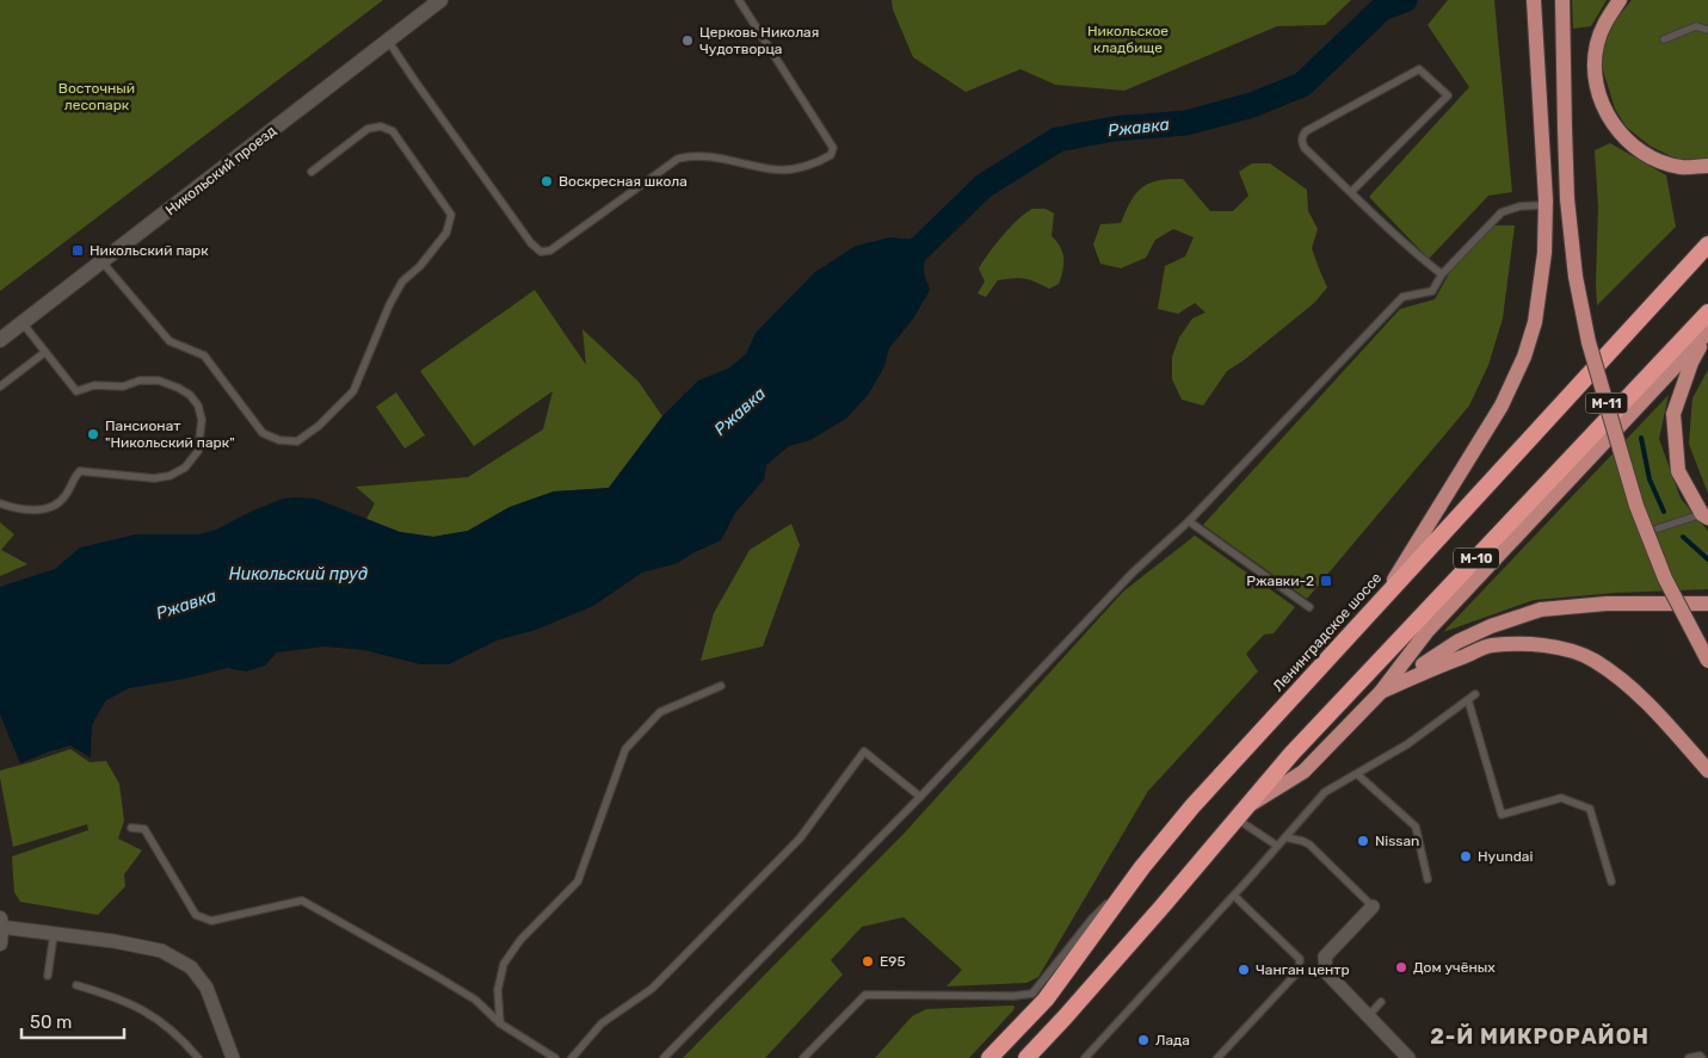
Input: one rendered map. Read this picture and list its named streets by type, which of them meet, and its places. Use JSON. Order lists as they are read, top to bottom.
{
  "streets": {
    "highway": ["М-10", "Ленинградское шоссе"],
    "main road": ["М-11"],
    "street": ["Никольский проезд"]
  },
  "districts": ["2-Й МИКРОРАЙОН"],
  "water": ["Ржавка", "Никольский пруд"],
  "parks": ["Никольское кладбище", "Восточный лесопарк"],
  "places": {
    "other": [
      "Церковь Николая Чудотворца",
      "Воскресная школа",
      "Пансионат \"Никольский парк\"",
      "Nissan",
      "Hyundai",
      "E95",
      "Дом учёных",
      "Чанган центр",
      "Лада"
    ],
    "transit": ["Никольский парк", "Ржавки-2"]
  },
  "scale_bar": "50 m"
}
